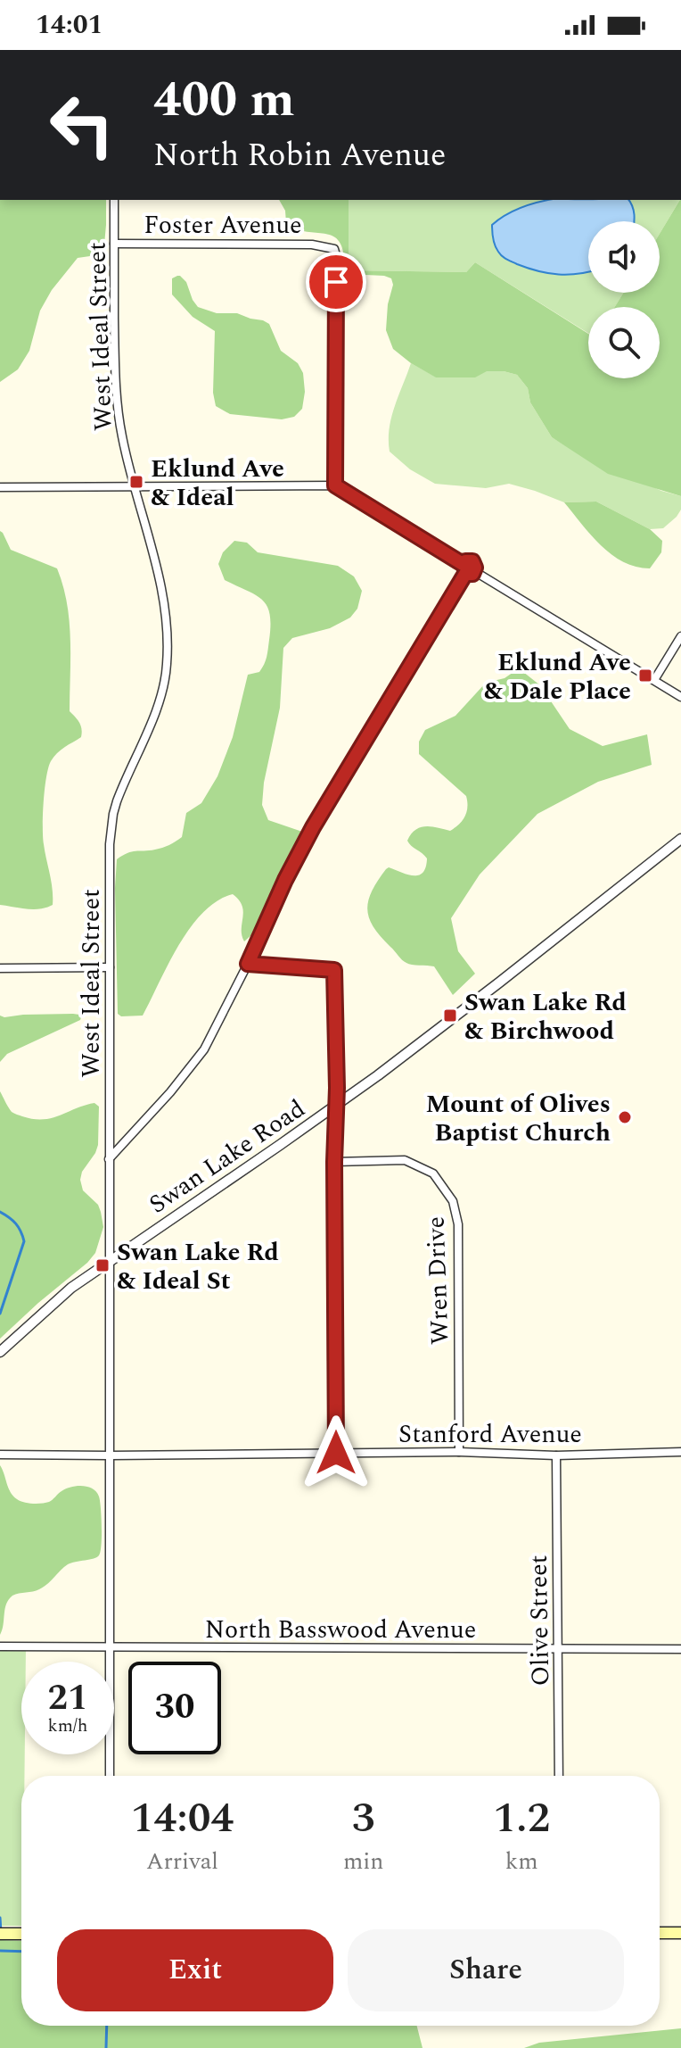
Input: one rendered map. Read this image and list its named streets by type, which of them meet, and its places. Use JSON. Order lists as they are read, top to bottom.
{
  "streets": {
    "street": [
      "Foster Avenue",
      "West Ideal Street",
      "Swan Lake Road",
      "Wren Drive",
      "Stanford Avenue",
      "Olive Street",
      "North Basswood Avenue"
    ]
  },
  "crossings": [
    ["Foster Avenue", "West Ideal Street"],
    ["West Ideal Street", "Swan Lake Road"],
    ["West Ideal Street", "Stanford Avenue"],
    ["West Ideal Street", "North Basswood Avenue"],
    ["Wren Drive", "Stanford Avenue"],
    ["Stanford Avenue", "Olive Street"],
    ["Olive Street", "North Basswood Avenue"]
  ],
  "places": {
    "transit": [
      "Eklund Ave & Ideal",
      "Eklund Ave & Dale Place",
      "Swan Lake Rd & Birchwood",
      "Swan Lake Rd & Ideal St"
    ],
    "other": ["Mount of Olives Baptist Church"]
  },
  "page": {
    "status": "14:01",
    "turn": ["400 m", "North Robin Avenue"],
    "speed": "21 km/h",
    "limit": "30",
    "eta": [
      "14:04",
      "Arrival",
      "3",
      "min",
      "1.2",
      "km"
    ],
    "buttons": ["Exit", "Share"]
  }
}
